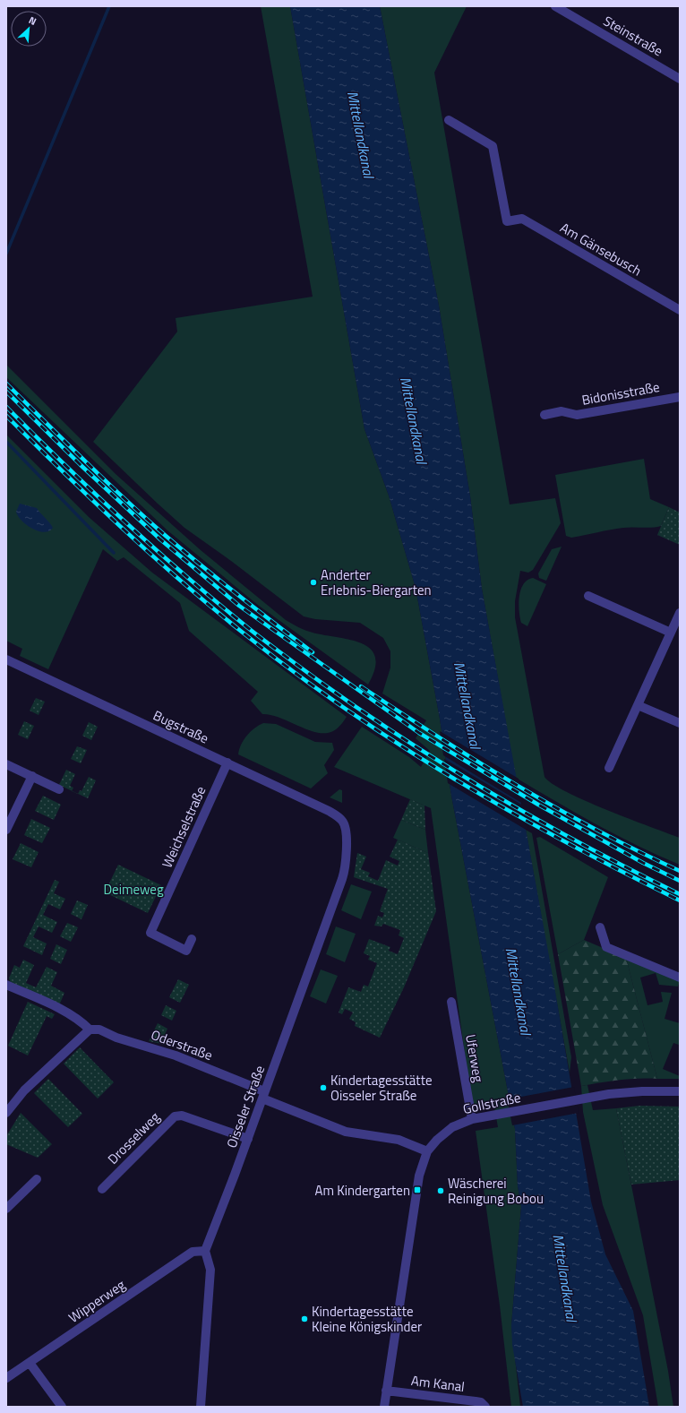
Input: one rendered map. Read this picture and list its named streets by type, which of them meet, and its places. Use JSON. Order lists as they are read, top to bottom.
{
  "streets": {
    "street": [
      "Steinstraße",
      "Am Gänsebusch",
      "Bidonisstraße",
      "Bugstraße",
      "Weichselstraße",
      "Oderstraße",
      "Uferweg",
      "Gollstraße",
      "Oisseler Straße",
      "Drosselweg",
      "Wipperweg",
      "Am Kanal"
    ]
  },
  "crossings": [
    ["Bugstraße", "Weichselstraße"],
    ["Bugstraße", "Oisseler Straße"],
    ["Oderstraße", "Oisseler Straße"],
    ["Uferweg", "Gollstraße"],
    ["Gollstraße", "Am Kanal"],
    ["Oisseler Straße", "Drosselweg"],
    ["Oisseler Straße", "Wipperweg"]
  ],
  "water": ["Mittellandkanal"],
  "parks": ["Deimeweg"],
  "places": {
    "other": [
      "Anderter Erlebnis-Biergarten",
      "Kindertagesstätte Oisseler Straße",
      "Wäscherei Reinigung Bobou",
      "Kindertagesstätte Kleine Königskinder"
    ],
    "transit": ["Am Kindergarten"]
  },
  "north": "top right"
}
